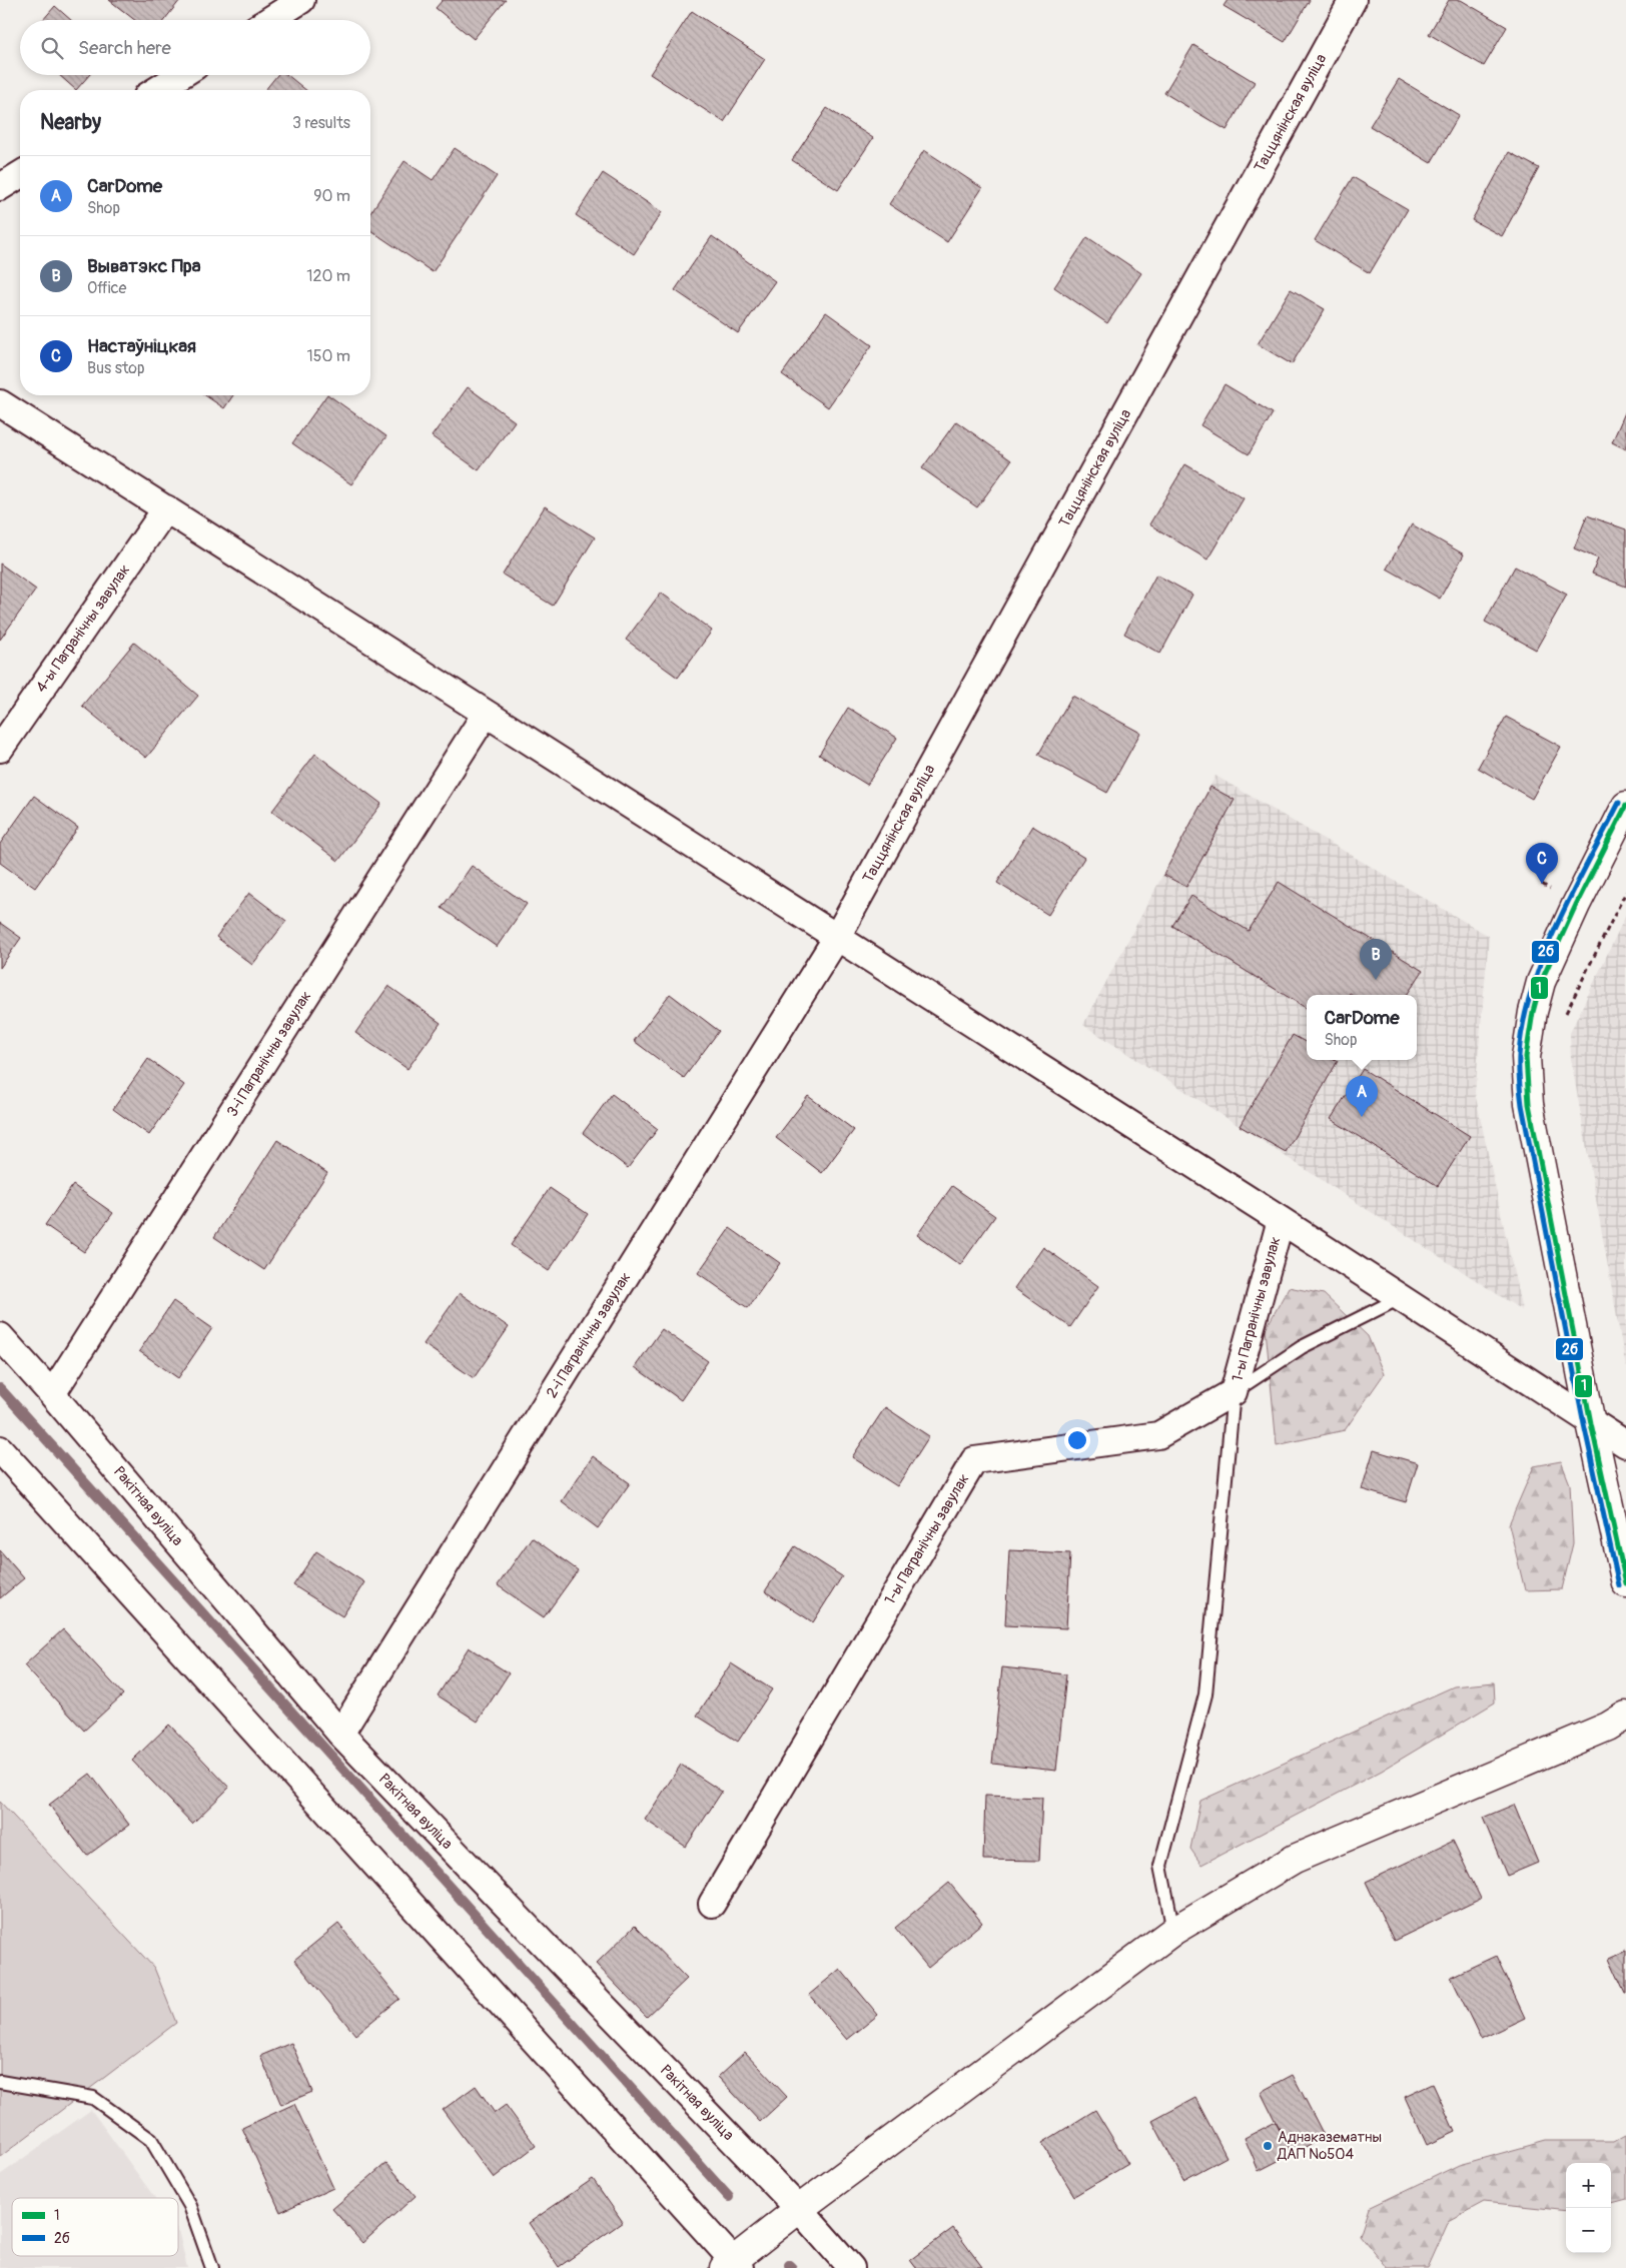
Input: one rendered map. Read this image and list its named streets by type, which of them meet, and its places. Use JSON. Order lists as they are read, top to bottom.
{
  "streets": {
    "street": [
      "Таццянінская вуліца",
      "4-ы Пагранічны завулак",
      "3-і Пагранічны завулак",
      "1-ы Пагранічны завулак",
      "2-і Пагранічны завулак",
      "Ракітная вуліца"
    ]
  },
  "crossings": [
    ["Таццянінская вуліца", "2-і Пагранічны завулак"],
    ["3-і Пагранічны завулак", "Ракітная вуліца"],
    ["2-і Пагранічны завулак", "Ракітная вуліца"]
  ],
  "places": ["Аднаказематны ДАП №504"],
  "lines": ["transit line 2б", "transit line 1"],
  "legend": ["1", "2б"],
  "page": {
    "search": "Search here",
    "heading": ["Nearby", "3 results"],
    "list": [
      {
        "mark": "A",
        "name": "CarDome",
        "note": "Shop",
        "value": "90 m"
      },
      {
        "mark": "B",
        "name": "Выватэкс Пра",
        "note": "Office",
        "value": "120 m"
      },
      {
        "mark": "C",
        "name": "Настаўніцкая",
        "note": "Bus stop",
        "value": "150 m"
      }
    ],
    "pins": ["C", "B", "A"],
    "popup": ["CarDome", "Shop"],
    "map_buttons": ["+", "−"]
  }
}
